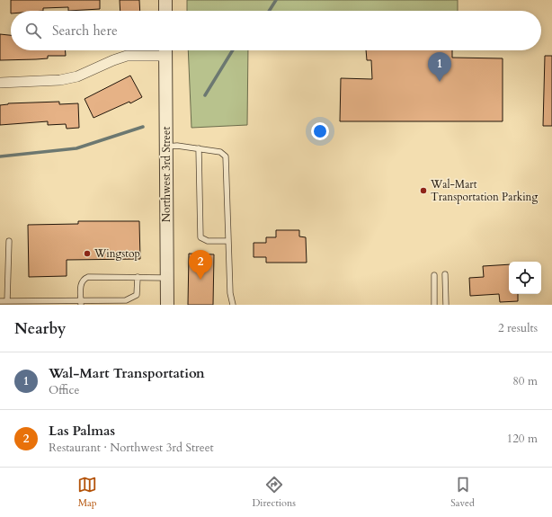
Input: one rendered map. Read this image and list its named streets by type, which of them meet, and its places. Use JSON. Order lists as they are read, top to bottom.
{
  "streets": {
    "street": ["Northwest 3rd Street"]
  },
  "places": ["Wal-Mart Transportation Parking", "Wingstop"],
  "page": {
    "search": "Search here",
    "pins": ["1", "2"],
    "heading": ["Nearby", "2 results"],
    "list": [
      {
        "mark": "1",
        "name": "Wal-Mart Transportation",
        "note": "Office",
        "value": "80 m"
      },
      {
        "mark": "2",
        "name": "Las Palmas",
        "note": "Restaurant · Northwest 3rd Street",
        "value": "120 m"
      }
    ],
    "nav": ["Map", "Directions", "Saved"]
  }
}
